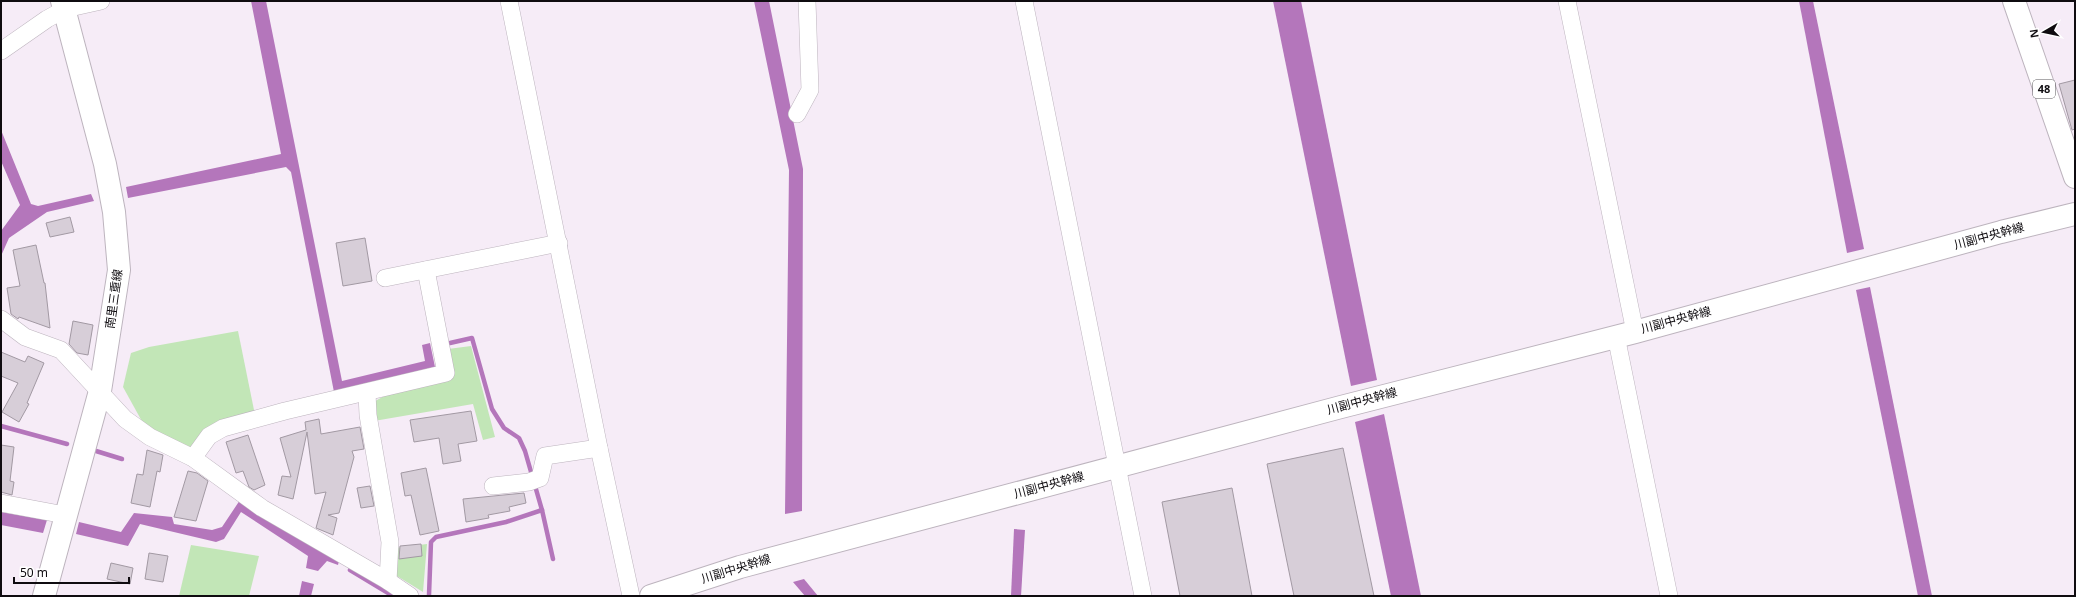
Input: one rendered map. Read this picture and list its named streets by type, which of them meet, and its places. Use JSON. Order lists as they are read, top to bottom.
{
  "streets": {
    "street": ["48", "川副中央幹線", "南里三重線"]
  },
  "scale_bar": "50 m",
  "north": "left"
}
